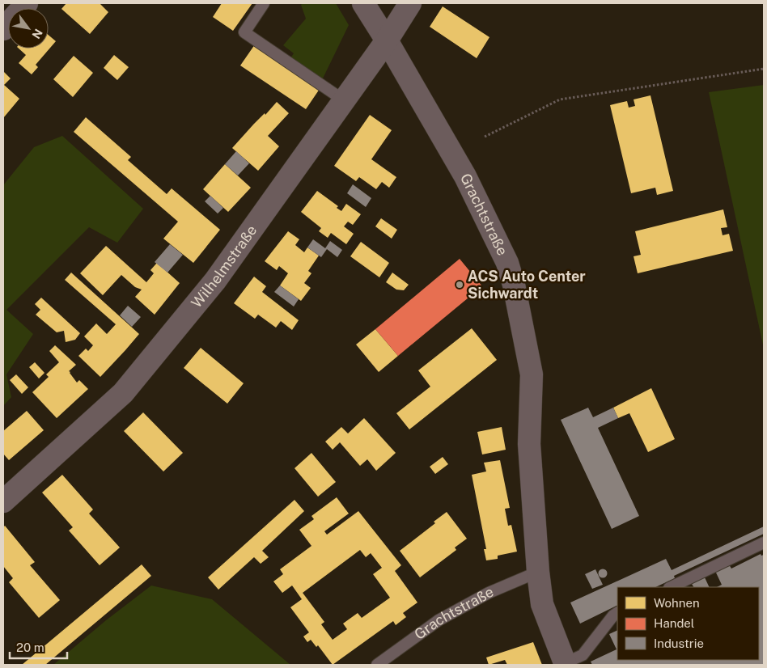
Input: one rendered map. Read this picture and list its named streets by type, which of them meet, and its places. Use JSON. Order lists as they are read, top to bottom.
{
  "streets": {
    "street": ["Grachtstraße", "Wilhelmstraße"]
  },
  "crossings": [
    ["Grachtstraße", "Wilhelmstraße"]
  ],
  "places": ["ACS Auto Center Sichwardt"],
  "legend": ["Wohnen", "Handel", "Industrie"],
  "scale_bar": "20 m",
  "north": "bottom right"
}
